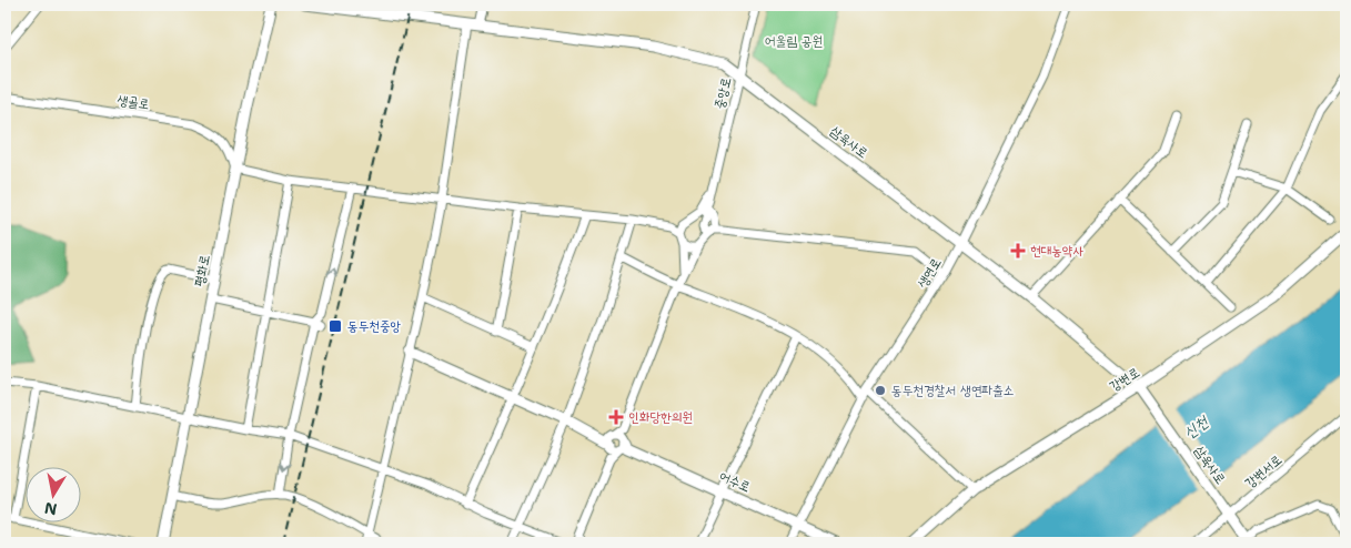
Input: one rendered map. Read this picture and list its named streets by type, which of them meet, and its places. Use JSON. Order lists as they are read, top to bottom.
{
  "streets": {
    "main road": [
      "삼육사로",
      "평화로",
      "강변로",
      "어수로"
    ],
    "street": [
      "중앙로",
      "생골로",
      "생연로",
      "강변서로"
    ]
  },
  "crossings": [
    ["중앙로", "삼육사로"],
    ["생골로", "평화로"],
    ["삼육사로", "생연로"],
    ["삼육사로", "강변로"],
    ["삼육사로", "강변서로"],
    ["생연로", "어수로"]
  ],
  "water": ["신천"],
  "parks": ["어울림 공원"],
  "places": {
    "health": ["현대농약사", "인화당한의원"],
    "transit": ["동두천중앙"],
    "other": ["동두천경찰서 생연파출소"]
  },
  "north": "bottom"
}
